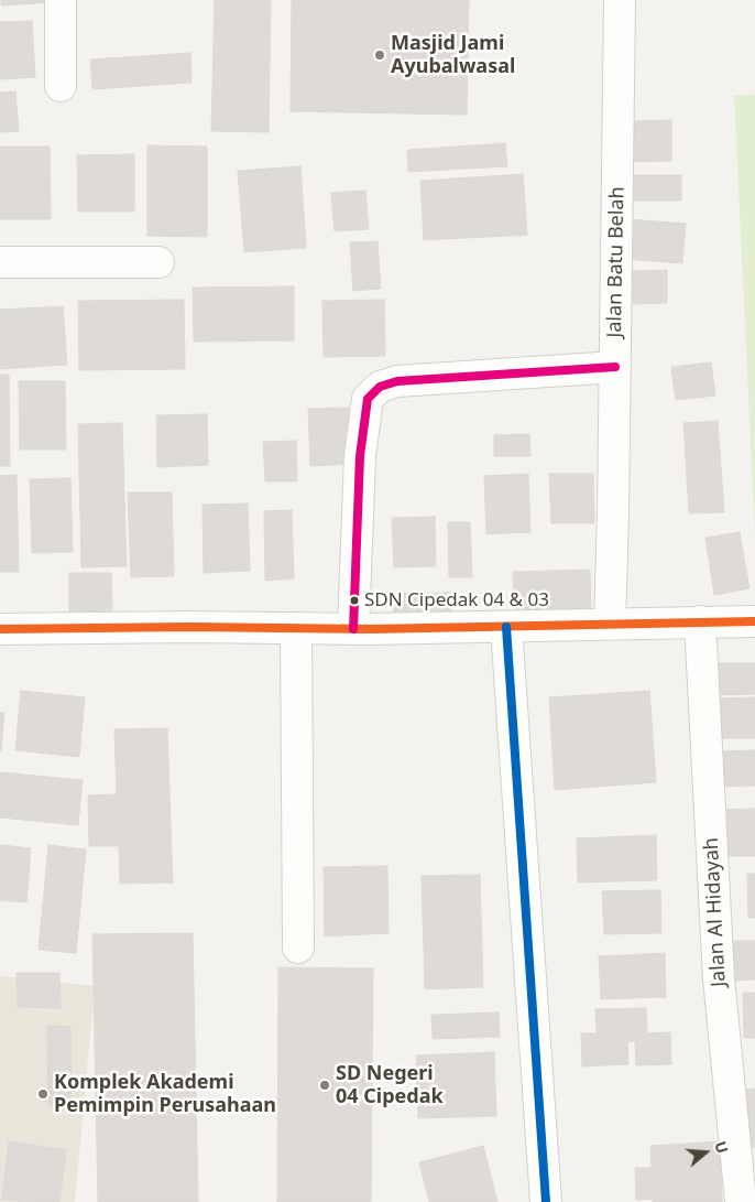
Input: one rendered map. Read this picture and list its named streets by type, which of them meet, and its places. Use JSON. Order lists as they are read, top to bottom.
{
  "streets": {
    "street": ["Jalan Batu Belah", "Jalan Al Hidayah"]
  },
  "places": [
    "Masjid Jami Ayubalwasal",
    "SDN Cipedak 04 & 03",
    "SD Negeri 04 Cipedak",
    "Komplek Akademi Pemimpin Perusahaan"
  ],
  "north": "right"
}
